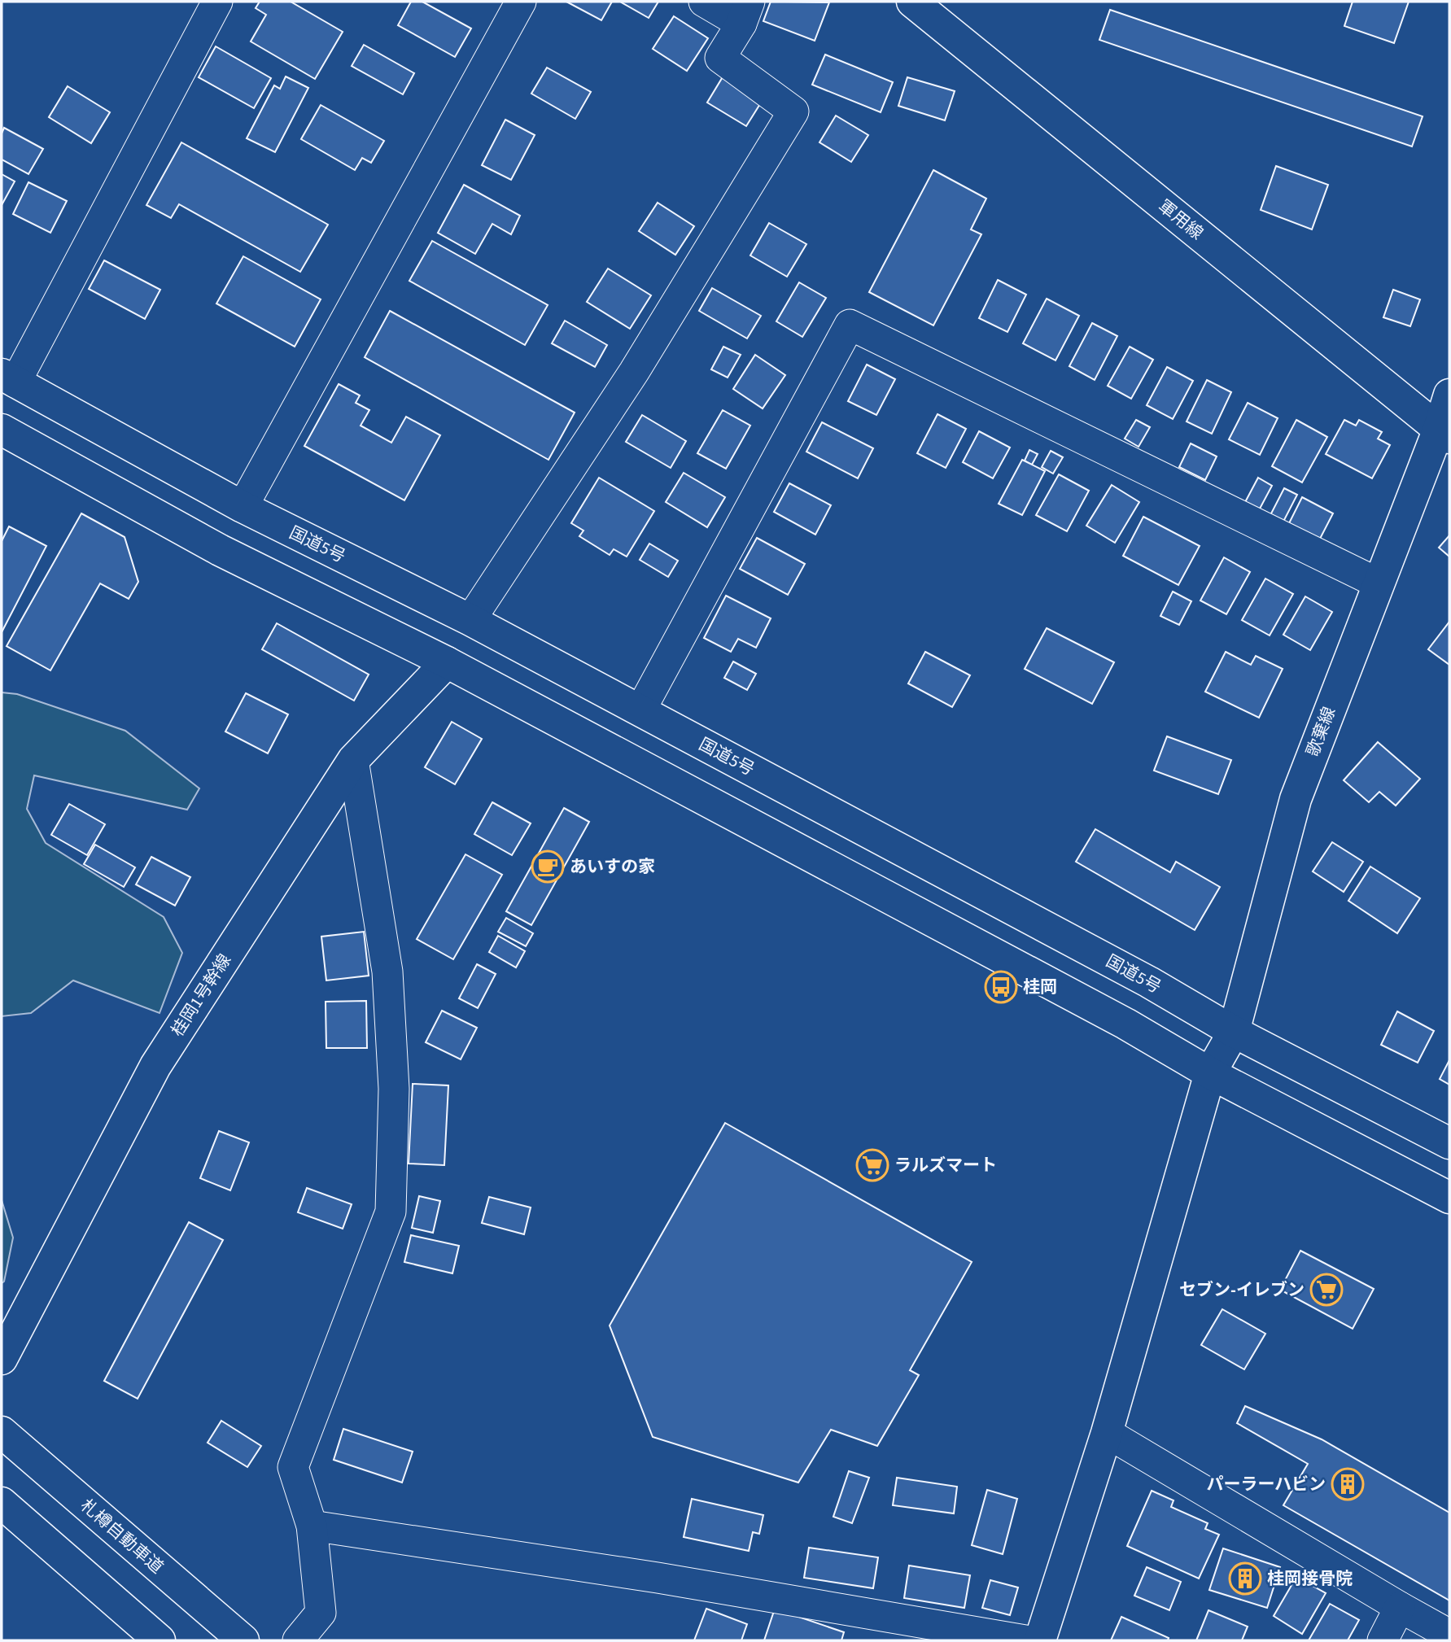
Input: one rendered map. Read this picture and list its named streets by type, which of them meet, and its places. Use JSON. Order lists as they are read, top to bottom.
{
  "streets": {
    "main road": [
      "軍用線",
      "国道5号",
      "歌棄線",
      "桂岡1号幹線",
      "札樽自動車道"
    ]
  },
  "crossings": [
    ["軍用線", "歌棄線"],
    ["国道5号", "歌棄線"]
  ],
  "places": {
    "cafe": ["あいすの家"],
    "bus stop": ["桂岡"],
    "supermarket": ["ラルズマート", "セブン-イレブン"],
    "building": ["パーラーハビン", "桂岡接骨院"]
  }
}
